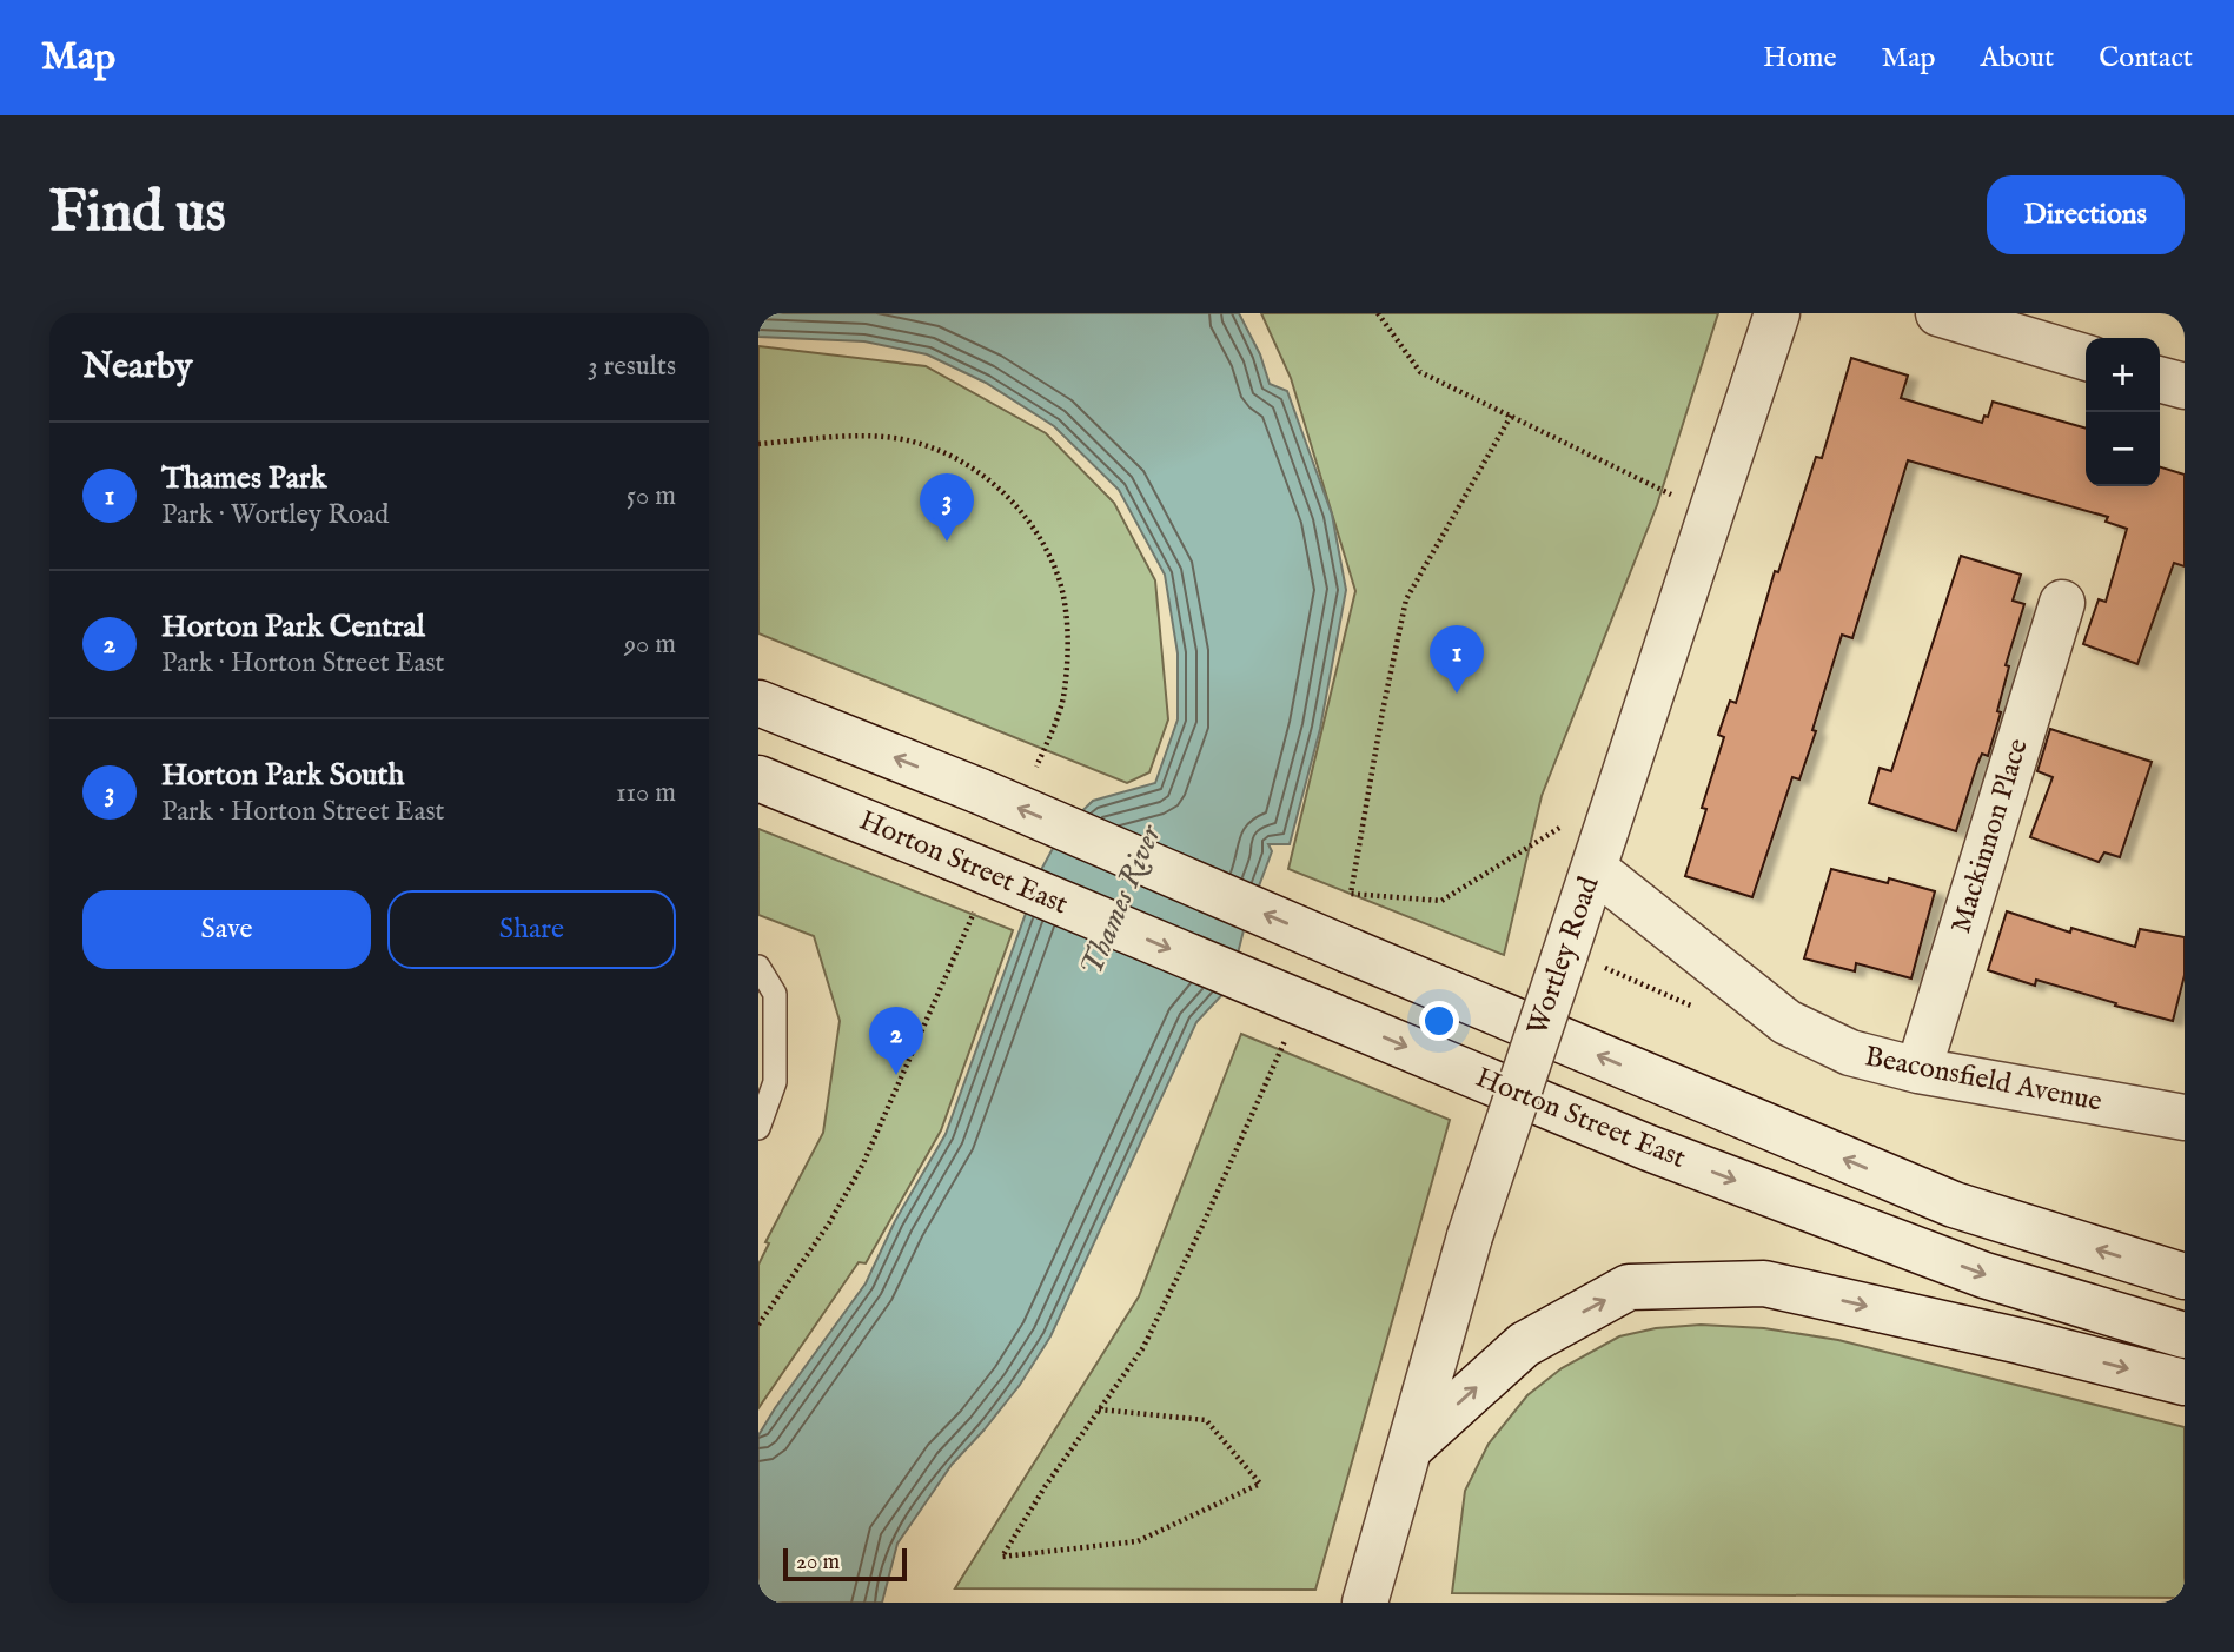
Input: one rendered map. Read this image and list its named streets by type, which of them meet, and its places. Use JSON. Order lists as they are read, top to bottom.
{
  "streets": {
    "main road": [
      "Mackinnon Place",
      "Horton Street East",
      "Wortley Road",
      "Beaconsfield Avenue"
    ]
  },
  "crossings": [
    ["Mackinnon Place", "Beaconsfield Avenue"],
    ["Wortley Road", "Beaconsfield Avenue"]
  ],
  "water": ["Thames River"],
  "scale_bar": "20 m",
  "page": {
    "header": "Map",
    "nav": [
      "Home",
      "Map",
      "About",
      "Contact"
    ],
    "buttons": [
      "Directions",
      ["Save", "Share"]
    ],
    "title": "Find us",
    "heading": ["Nearby", "3 results"],
    "map_buttons": ["+", "−"],
    "list": [
      {
        "mark": "1",
        "name": "Thames Park",
        "note": "Park · Wortley Road",
        "value": "50 m"
      },
      {
        "mark": "2",
        "name": "Horton Park Central",
        "note": "Park · Horton Street East",
        "value": "90 m"
      },
      {
        "mark": "3",
        "name": "Horton Park South",
        "note": "Park · Horton Street East",
        "value": "110 m"
      }
    ],
    "pins": ["3", "1", "2"],
    "scale": "20 m"
  }
}
